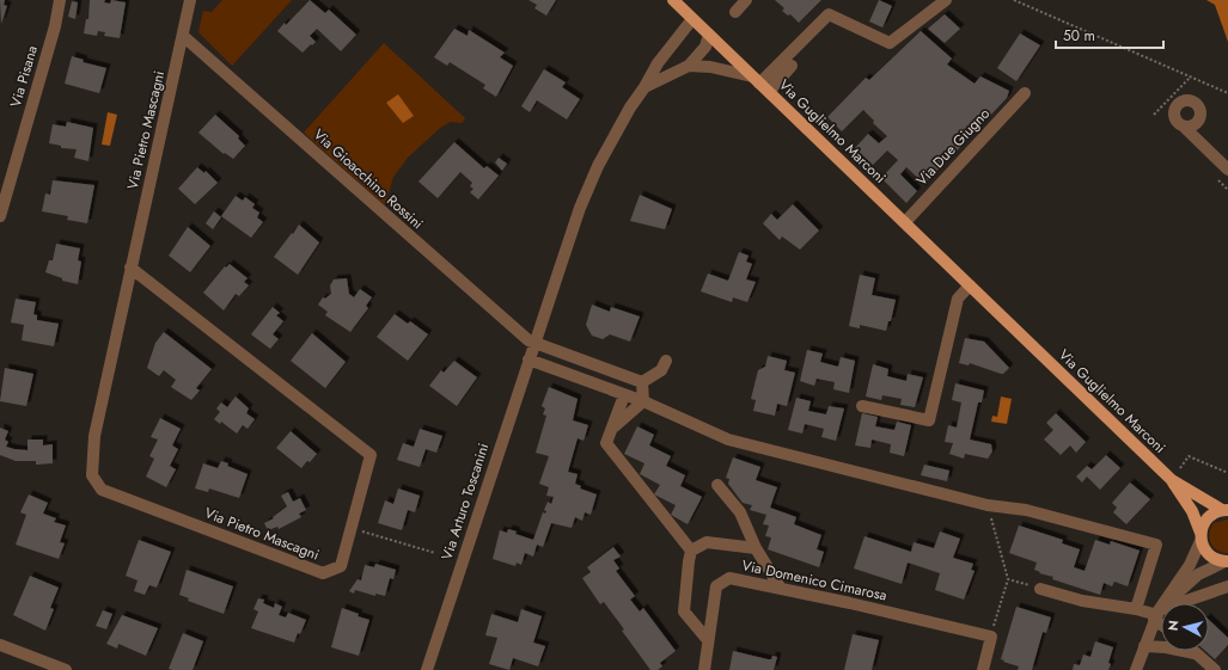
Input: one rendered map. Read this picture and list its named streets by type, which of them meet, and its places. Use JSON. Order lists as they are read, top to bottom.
{
  "streets": {
    "main road": ["Via Guglielmo Marconi"],
    "street": [
      "Via Pisana",
      "Via Pietro Mascagni",
      "Via Due Giugno",
      "Via Gioacchino Rossini",
      "Via Arturo Toscanini",
      "Via Domenico Cimarosa"
    ]
  },
  "crossings": [
    ["Via Pietro Mascagni", "Via Gioacchino Rossini"],
    ["Via Guglielmo Marconi", "Via Due Giugno"],
    ["Via Guglielmo Marconi", "Via Arturo Toscanini"],
    ["Via Gioacchino Rossini", "Via Arturo Toscanini"]
  ],
  "scale_bar": "50 m",
  "north": "left"
}
